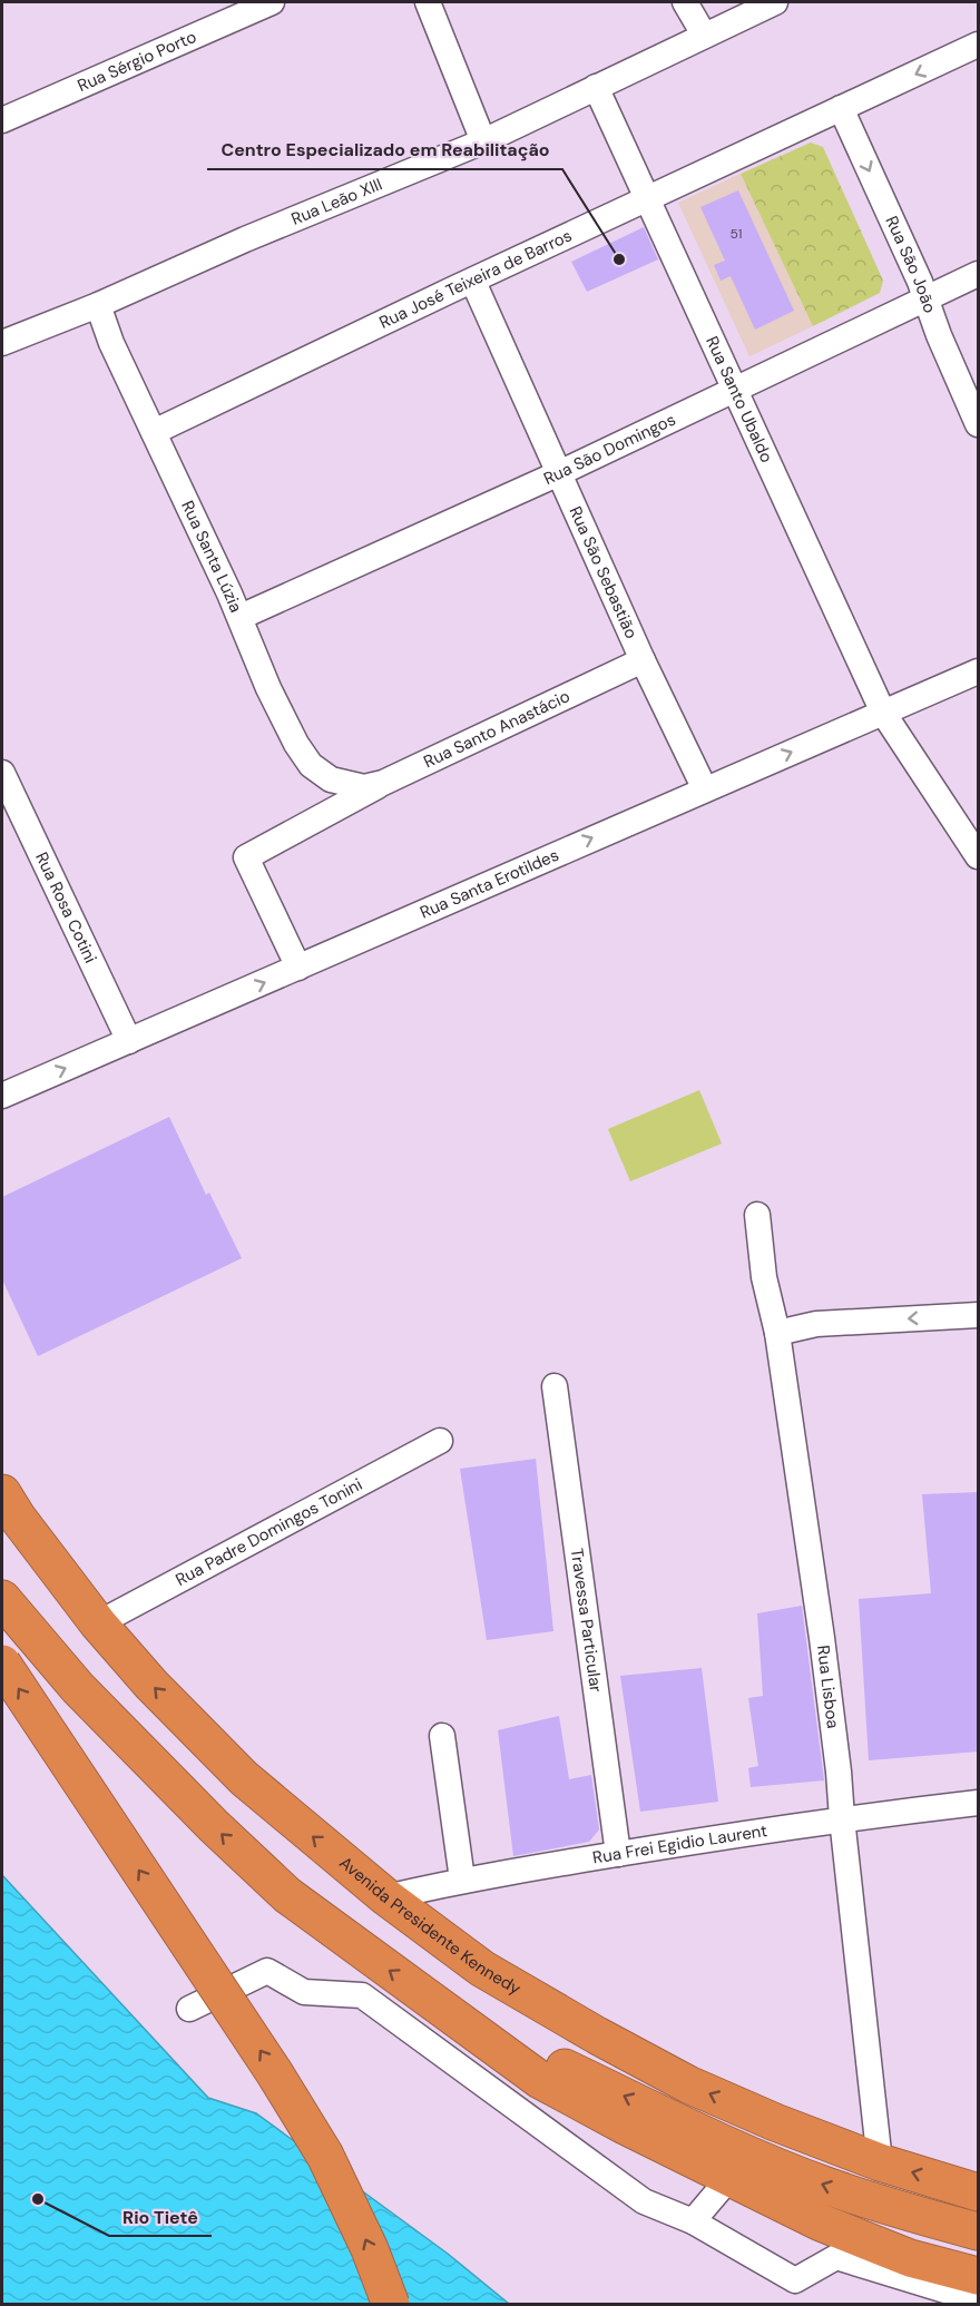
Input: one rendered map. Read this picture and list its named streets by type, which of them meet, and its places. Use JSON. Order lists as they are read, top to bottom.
{
  "streets": {
    "highway": ["Avenida Presidente Kennedy"],
    "street": [
      "Rua Sérgio Porto",
      "Rua Leão XIII",
      "Rua São João",
      "Rua José Teixeira de Barros",
      "Rua Santo Ubaldo",
      "Rua São Domingos",
      "Rua Santa Lúzia",
      "Rua São Sebastião",
      "Rua Santo Anastácio",
      "Rua Santa Erotildes",
      "Rua Rosa Cotini",
      "Rua Padre Domingos Tonini",
      "Travessa Particular",
      "Rua Lisboa",
      "Rua Frei Egidio Laurent"
    ]
  },
  "crossings": [
    ["Rua Leão XIII", "Rua Santo Ubaldo"],
    ["Rua Leão XIII", "Rua Santa Lúzia"],
    ["Rua São João", "Rua José Teixeira de Barros"],
    ["Rua São João", "Rua São Domingos"],
    ["Rua José Teixeira de Barros", "Rua Santo Ubaldo"],
    ["Rua José Teixeira de Barros", "Rua Santa Lúzia"],
    ["Rua José Teixeira de Barros", "Rua São Sebastião"],
    ["Rua Santo Ubaldo", "Rua São Domingos"],
    ["Rua Santo Ubaldo", "Rua Santa Erotildes"],
    ["Rua São Domingos", "Rua Santa Lúzia"],
    ["Rua São Domingos", "Rua São Sebastião"],
    ["Rua Santa Lúzia", "Rua Santo Anastácio"],
    ["Rua São Sebastião", "Rua Santo Anastácio"],
    ["Rua São Sebastião", "Rua Santa Erotildes"],
    ["Rua Santa Erotildes", "Rua Rosa Cotini"],
    ["Rua Padre Domingos Tonini", "Avenida Presidente Kennedy"],
    ["Travessa Particular", "Rua Frei Egidio Laurent"],
    ["Rua Lisboa", "Rua Frei Egidio Laurent"],
    ["Rua Lisboa", "Avenida Presidente Kennedy"],
    ["Rua Frei Egidio Laurent", "Avenida Presidente Kennedy"]
  ],
  "one_way": ["Rua São João", "Rua Santa Erotildes"],
  "places": ["Centro Especializado em Reabilitação", "Rio Tietê"],
  "house_numbers": ["51"]
}
